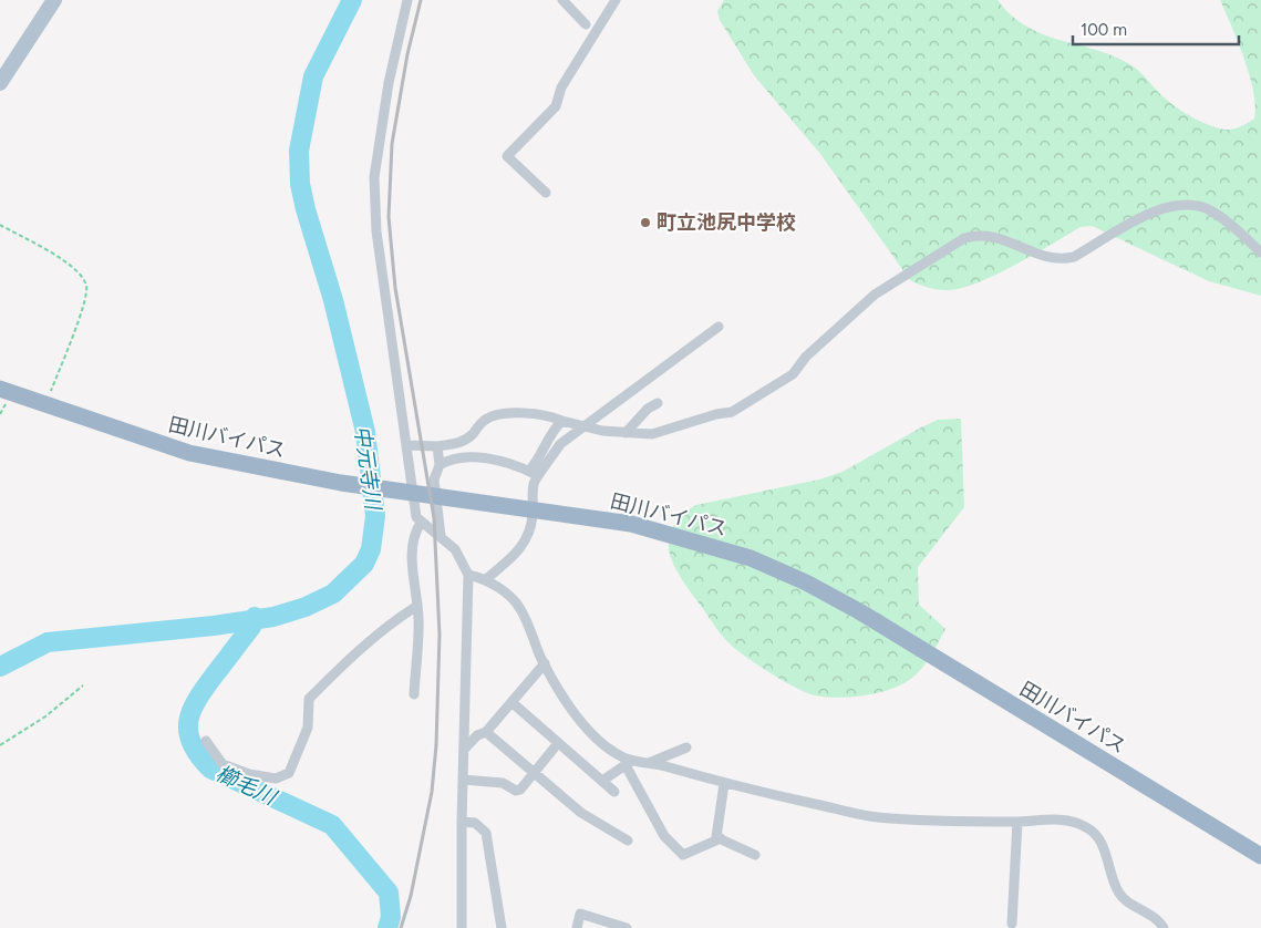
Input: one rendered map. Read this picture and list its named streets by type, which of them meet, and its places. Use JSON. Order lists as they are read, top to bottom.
{
  "streets": {
    "highway": ["田川バイパス"]
  },
  "water": ["中元寺川", "櫛毛川"],
  "places": ["町立池尻中学校"],
  "scale_bar": "100 m"
}
